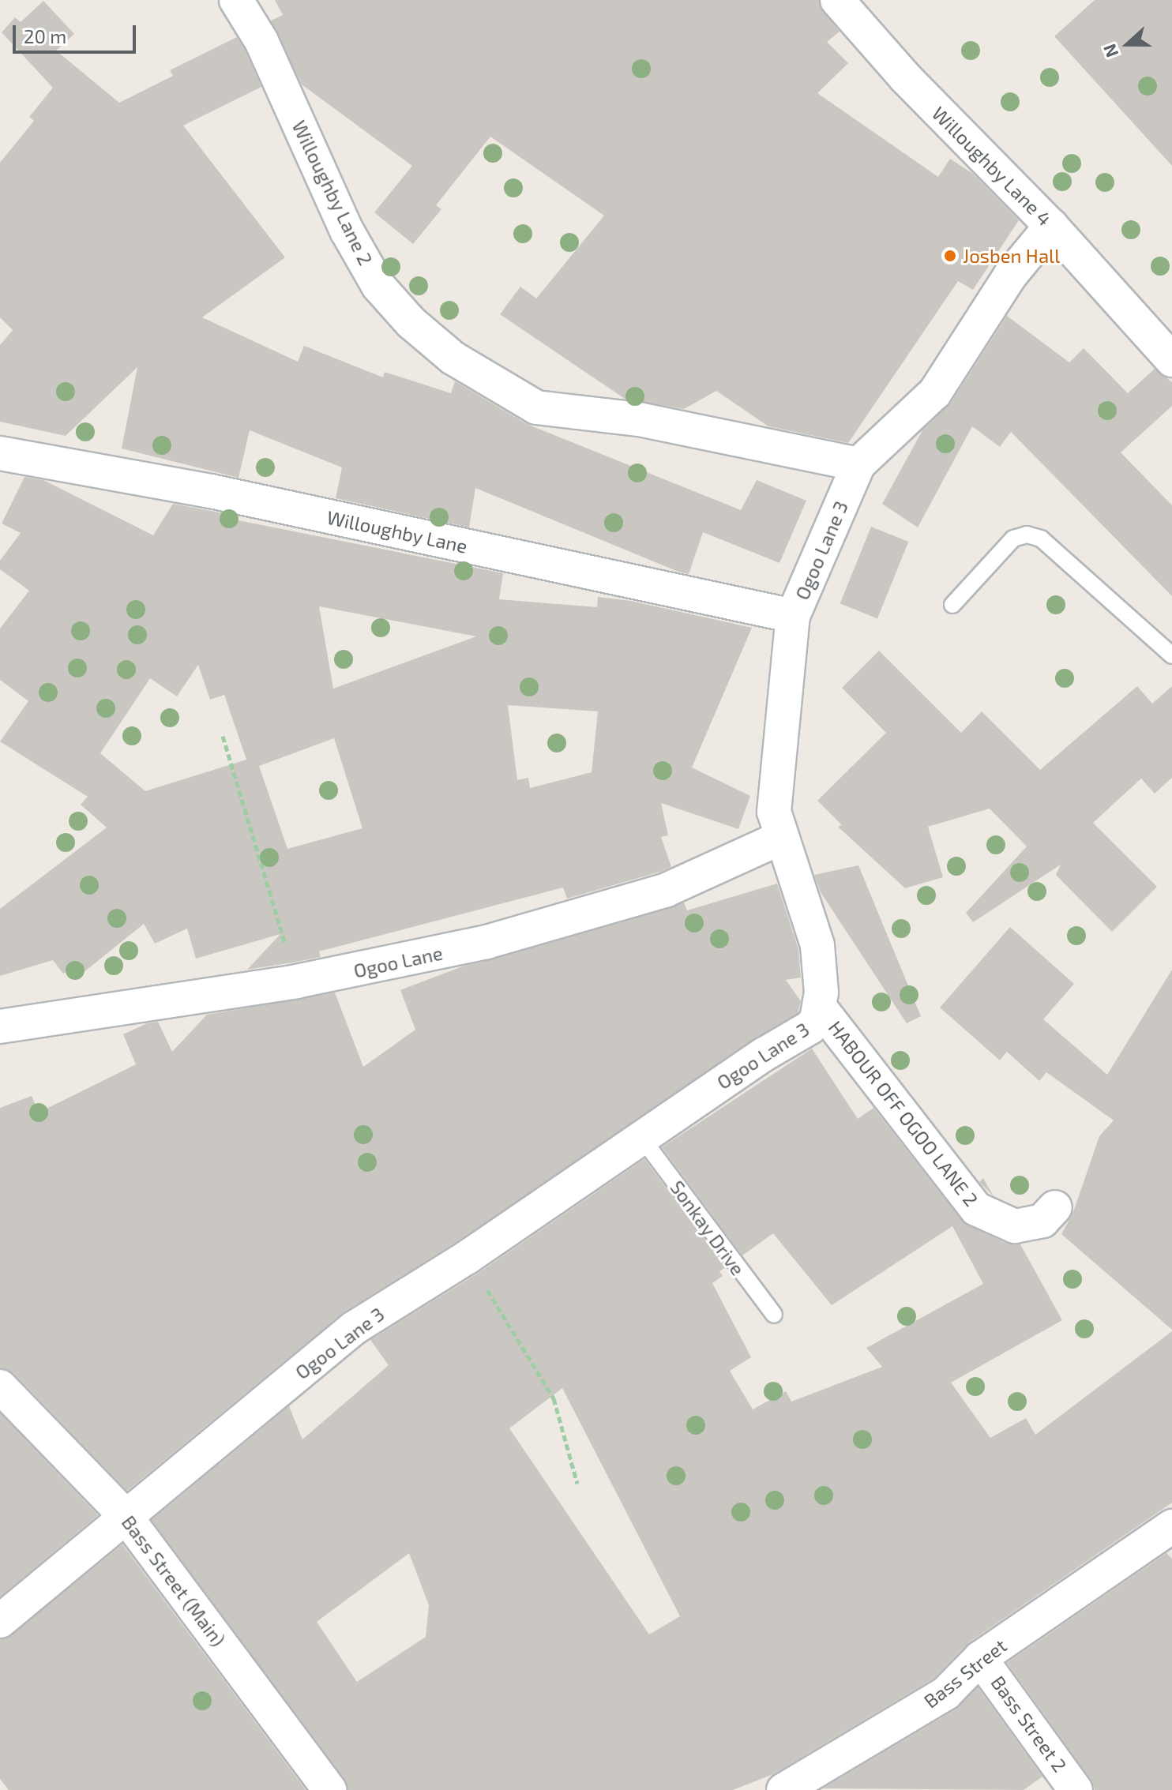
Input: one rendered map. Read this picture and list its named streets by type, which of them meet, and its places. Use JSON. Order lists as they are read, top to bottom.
{
  "streets": {
    "street": [
      "Willoughby Lane 4",
      "Willoughby Lane 2",
      "Willoughby Lane",
      "Ogoo Lane 3",
      "Ogoo Lane",
      "HABOUR OFF OGOO LANE 2",
      "Bass Street (Main)",
      "Bass Street",
      "Bass Street 2"
    ],
    "lane": ["Sonkay Drive"]
  },
  "crossings": [
    ["Willoughby Lane 4", "Ogoo Lane 3"],
    ["Willoughby Lane 2", "Ogoo Lane 3"],
    ["Willoughby Lane", "Ogoo Lane 3"],
    ["Ogoo Lane 3", "Ogoo Lane"],
    ["Ogoo Lane 3", "HABOUR OFF OGOO LANE 2"],
    ["Ogoo Lane 3", "Sonkay Drive"],
    ["Ogoo Lane 3", "Bass Street (Main)"],
    ["Bass Street", "Bass Street 2"]
  ],
  "places": ["Josben Hall"],
  "scale_bar": "20 m",
  "north": "left"
}
